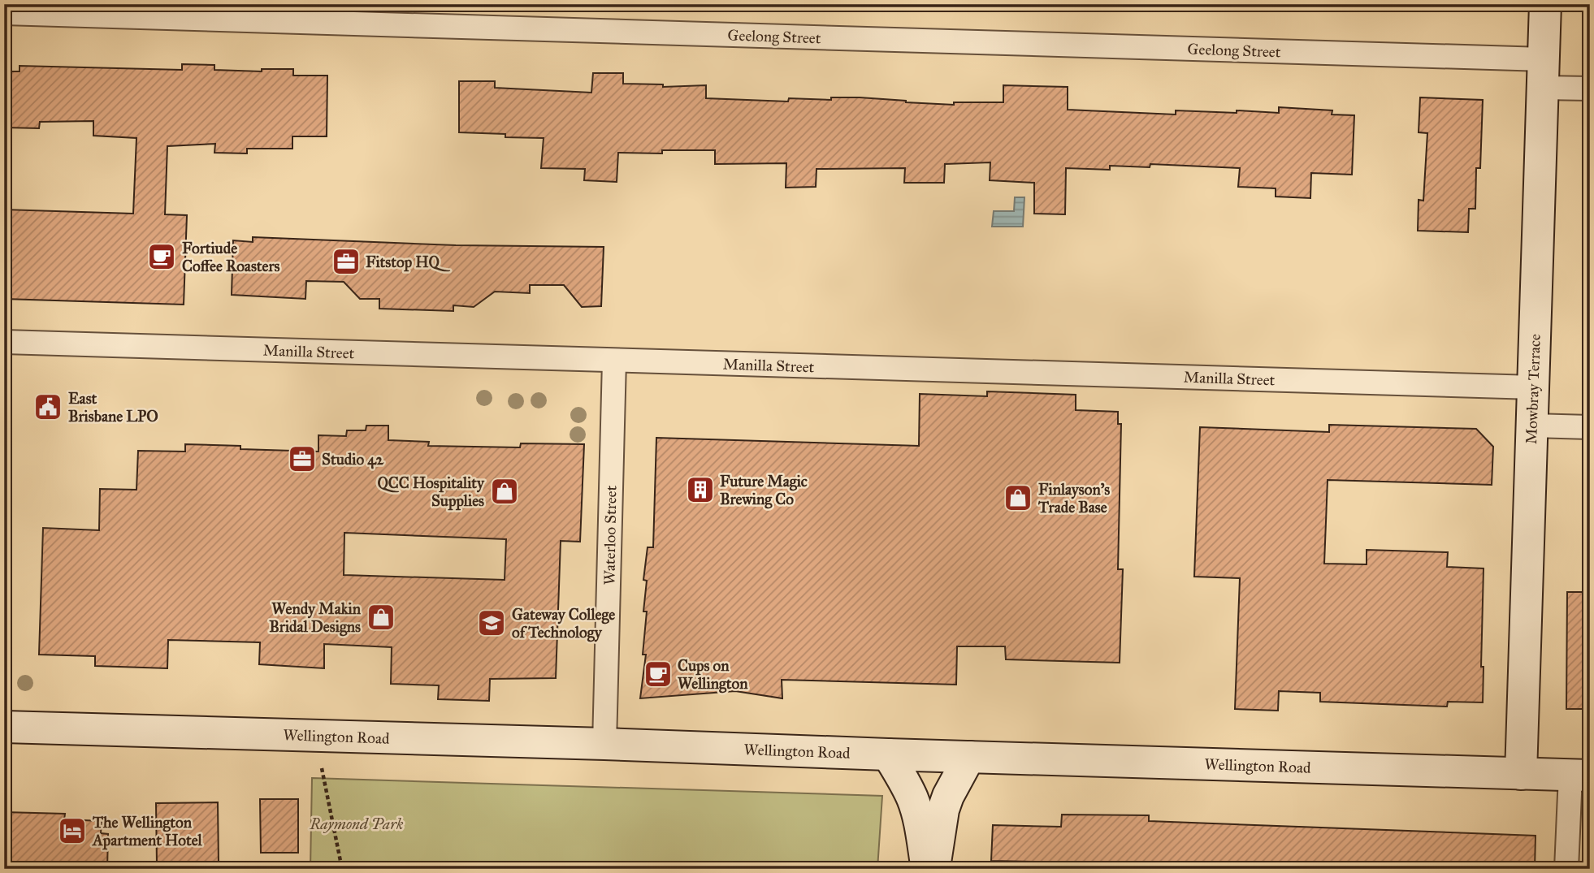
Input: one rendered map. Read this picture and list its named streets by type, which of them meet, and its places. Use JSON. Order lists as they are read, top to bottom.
{
  "streets": {
    "main road": ["Mowbray Terrace", "Wellington Road"],
    "street": ["Geelong Street", "Manilla Street", "Waterloo Street"]
  },
  "crossings": [
    ["Geelong Street", "Mowbray Terrace"],
    ["Manilla Street", "Mowbray Terrace"],
    ["Manilla Street", "Waterloo Street"],
    ["Mowbray Terrace", "Wellington Road"],
    ["Waterloo Street", "Wellington Road"]
  ],
  "parks": ["Raymond Park"],
  "places": {
    "cafe": ["Fortiude Coffee Roasters", "Cups on Wellington"],
    "office": ["Fitstop HQ", "Studio 42"],
    "public building": ["East Brisbane LPO"],
    "building": ["Future Magic Brewing Co"],
    "shop": ["QCC Hospitality Supplies", "Finlayson's Trade Base", "Wendy Makin Bridal Designs"],
    "school or university": ["Gateway College of Technology"],
    "hotel": ["The Wellington Apartment Hotel"]
  }
}
